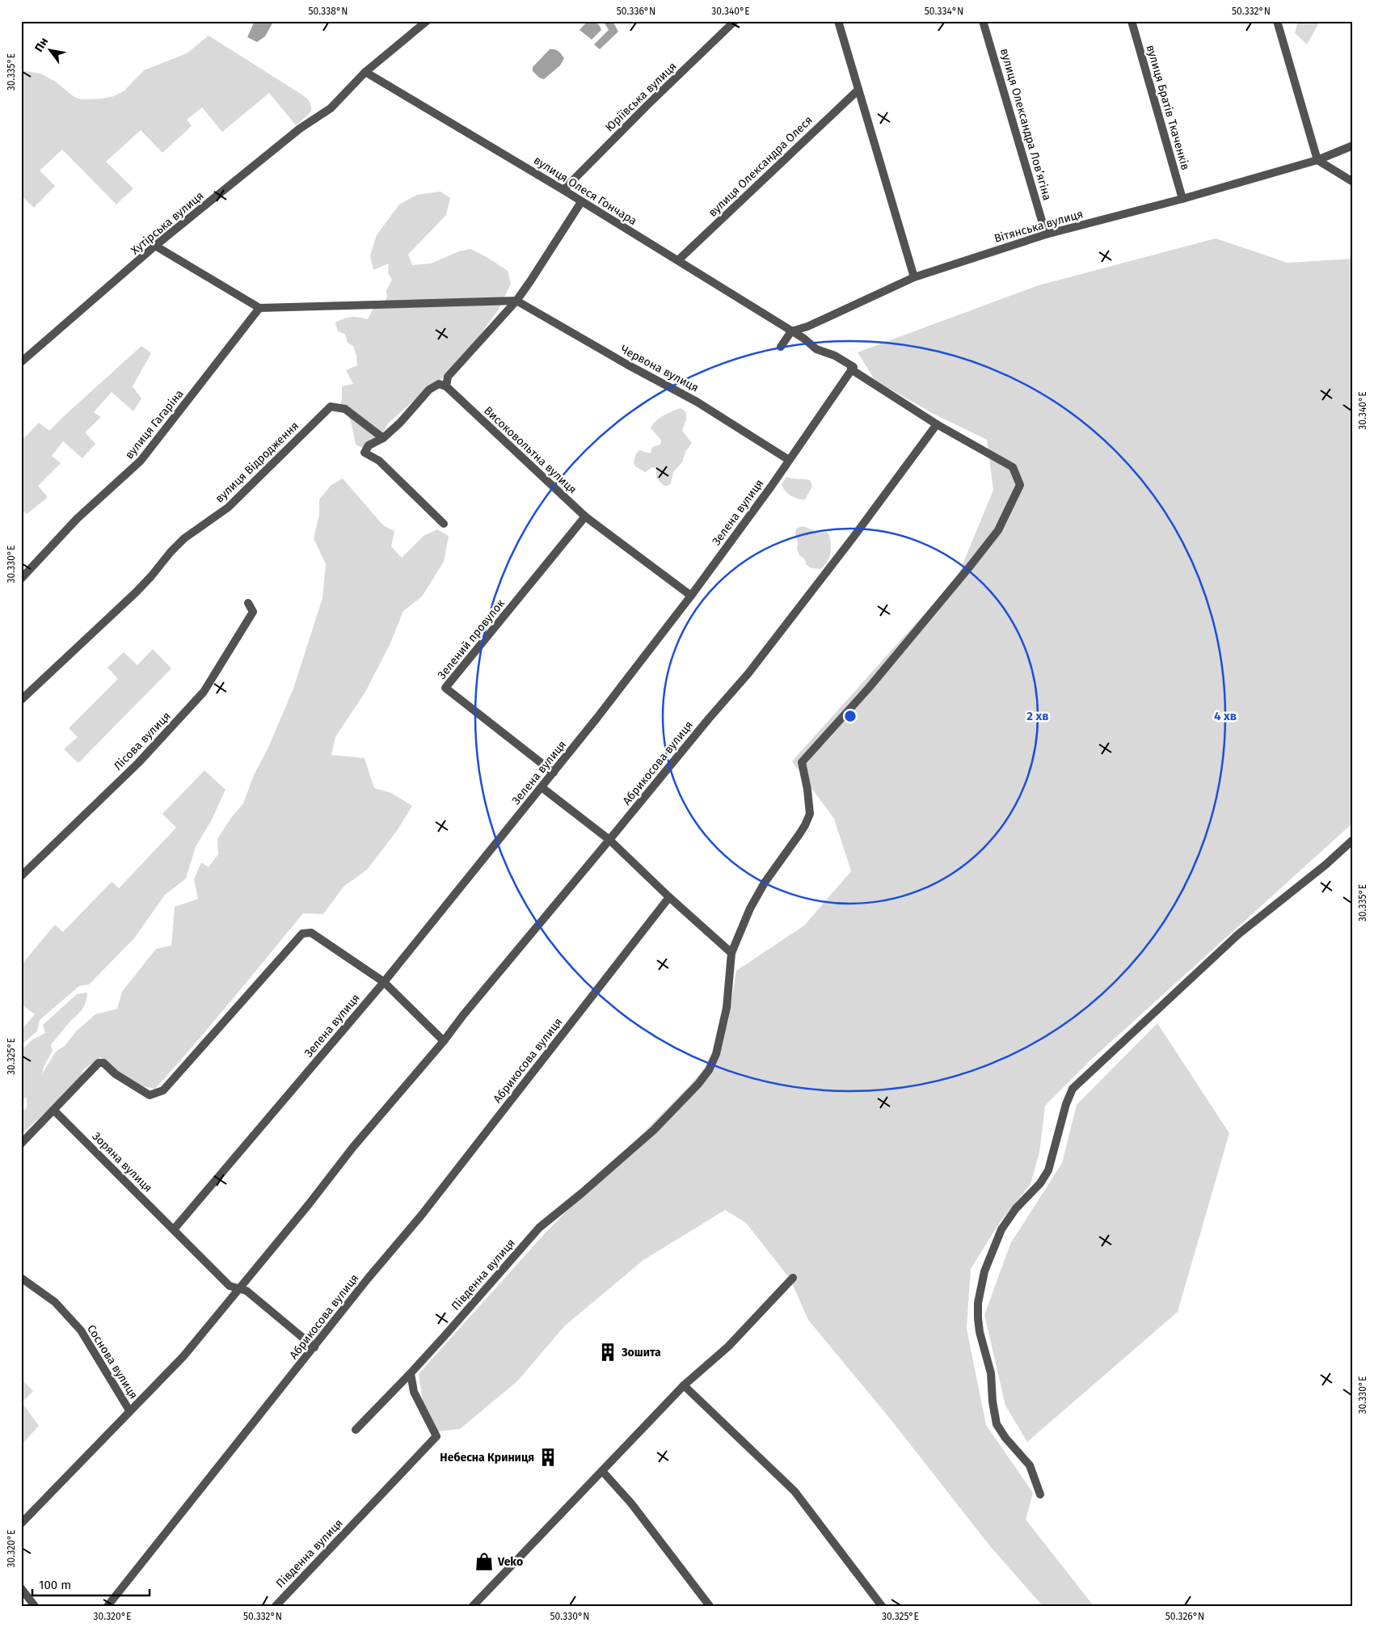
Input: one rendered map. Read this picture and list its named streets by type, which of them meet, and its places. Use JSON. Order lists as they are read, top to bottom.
{
  "streets": {
    "street": [
      "Юріївська вулиця",
      "вулиця Братів Ткаченків",
      "вулиця Олександра Ловʼягіна",
      "вулиця Олександра Олеся",
      "вулиця Олеся Гончара",
      "Хутірська вулиця",
      "Вітянська вулиця",
      "Червона вулиця",
      "вулиця Гагаріна",
      "Високовольтна вулиця",
      "вулиця Відродження",
      "Зелена вулиця",
      "Зелений провулок",
      "Лісова вулиця",
      "Абрикосова вулиця",
      "Зоряна вулиця",
      "Південна вулиця",
      "Соснова вулиця"
    ]
  },
  "crossings": [
    ["Юріївська вулиця", "вулиця Олеся Гончара"],
    ["вулиця Братів Ткаченків", "Вітянська вулиця"],
    ["вулиця Олександра Ловʼягіна", "Вітянська вулиця"],
    ["вулиця Олександра Олеся", "вулиця Олеся Гончара"],
    ["вулиця Олеся Гончара", "Хутірська вулиця"],
    ["вулиця Олеся Гончара", "Вітянська вулиця"],
    ["Червона вулиця", "Зелена вулиця"],
    ["Високовольтна вулиця", "Зелена вулиця"],
    ["Високовольтна вулиця", "Зелений провулок"],
    ["Зелена вулиця", "Зелений провулок"],
    ["Зелена вулиця", "Зоряна вулиця"],
    ["Абрикосова вулиця", "Зоряна вулиця"],
    ["Абрикосова вулиця", "Соснова вулиця"],
    ["Зоряна вулиця", "Соснова вулиця"]
  ],
  "places": {
    "building": ["Зошита", "Небесна Криниця"],
    "shop": ["Veko"]
  },
  "scale_bar": "100 m",
  "north": "top left",
  "coordinates": [
    "50.338°N",
    "50.336°N",
    "30.340°E",
    "50.334°N",
    "50.332°N",
    "30.335°E",
    "30.330°E",
    "30.325°E",
    "30.320°E",
    "50.330°N",
    "50.326°N"
  ],
  "rings": ["2 хв", "4 хв"]
}
